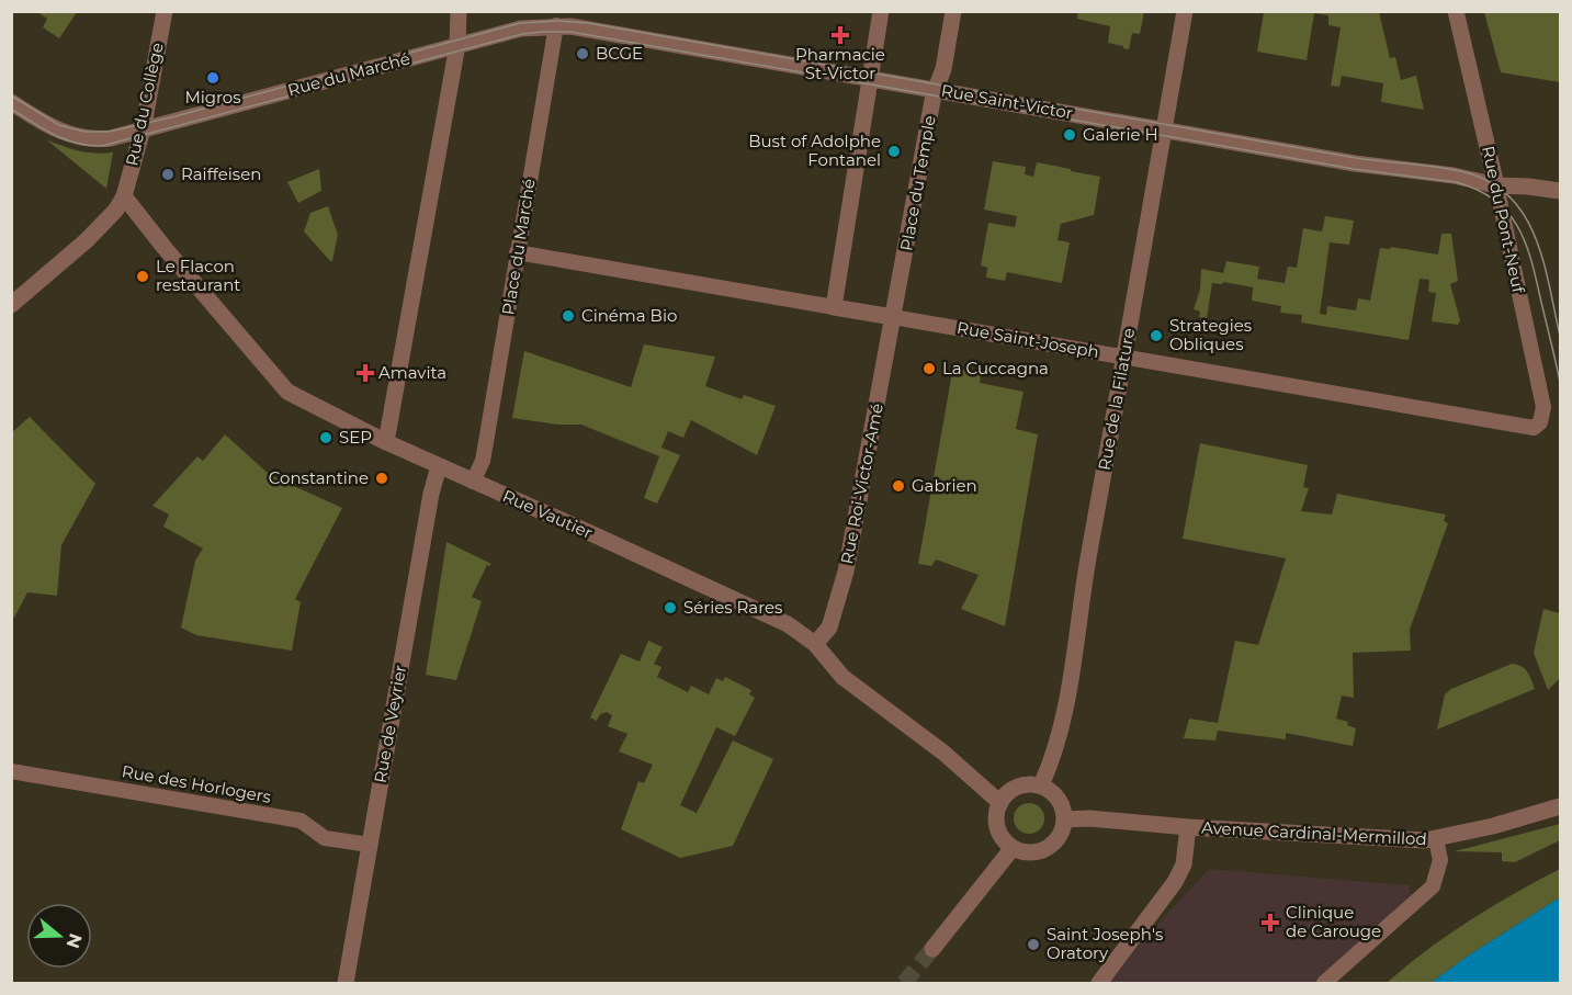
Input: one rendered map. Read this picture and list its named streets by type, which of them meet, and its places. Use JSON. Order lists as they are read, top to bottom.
{
  "streets": {
    "street": [
      "Rue du Marché",
      "Rue Saint-Victor",
      "Rue du Collège",
      "Place du Temple",
      "Rue du Pont-Neuf",
      "Place du Marché",
      "Rue Saint-Joseph",
      "Rue de la Filature",
      "Rue Roi-Victor-Amé",
      "Rue Vautier",
      "Rue de Veyrier",
      "Rue des Horlogers",
      "Avenue Cardinal-Mermillod"
    ]
  },
  "crossings": [
    ["Rue du Marché", "Rue Saint-Victor"],
    ["Rue du Marché", "Rue du Collège"],
    ["Rue du Marché", "Place du Marché"],
    ["Rue Saint-Victor", "Place du Temple"],
    ["Rue Saint-Victor", "Rue du Pont-Neuf"],
    ["Rue Saint-Victor", "Place du Marché"],
    ["Rue Saint-Victor", "Rue de la Filature"],
    ["Rue du Collège", "Rue Vautier"],
    ["Place du Temple", "Rue Saint-Joseph"],
    ["Place du Temple", "Rue Roi-Victor-Amé"],
    ["Rue du Pont-Neuf", "Rue Saint-Joseph"],
    ["Place du Marché", "Rue Saint-Joseph"],
    ["Place du Marché", "Rue Vautier"],
    ["Rue Saint-Joseph", "Rue de la Filature"],
    ["Rue Saint-Joseph", "Rue Roi-Victor-Amé"],
    ["Rue de la Filature", "Rue Vautier"],
    ["Rue de la Filature", "Avenue Cardinal-Mermillod"],
    ["Rue Roi-Victor-Amé", "Rue Vautier"],
    ["Rue Vautier", "Rue de Veyrier"],
    ["Rue Vautier", "Avenue Cardinal-Mermillod"],
    ["Rue de Veyrier", "Rue des Horlogers"]
  ],
  "places": {
    "health": ["Pharmacie St-Victor", "Amavita", "Clinique de Carouge"],
    "other": [
      "BCGE",
      "Migros",
      "Galerie H",
      "Bust of Adolphe Fontanel",
      "Raiffeisen",
      "Le Flacon restaurant",
      "Cinéma Bio",
      "Strategies Obliques",
      "La Cuccagna",
      "SEP",
      "Constantine",
      "Gabrien",
      "Séries Rares",
      "Saint Joseph's Oratory"
    ]
  },
  "north": "right"
}
